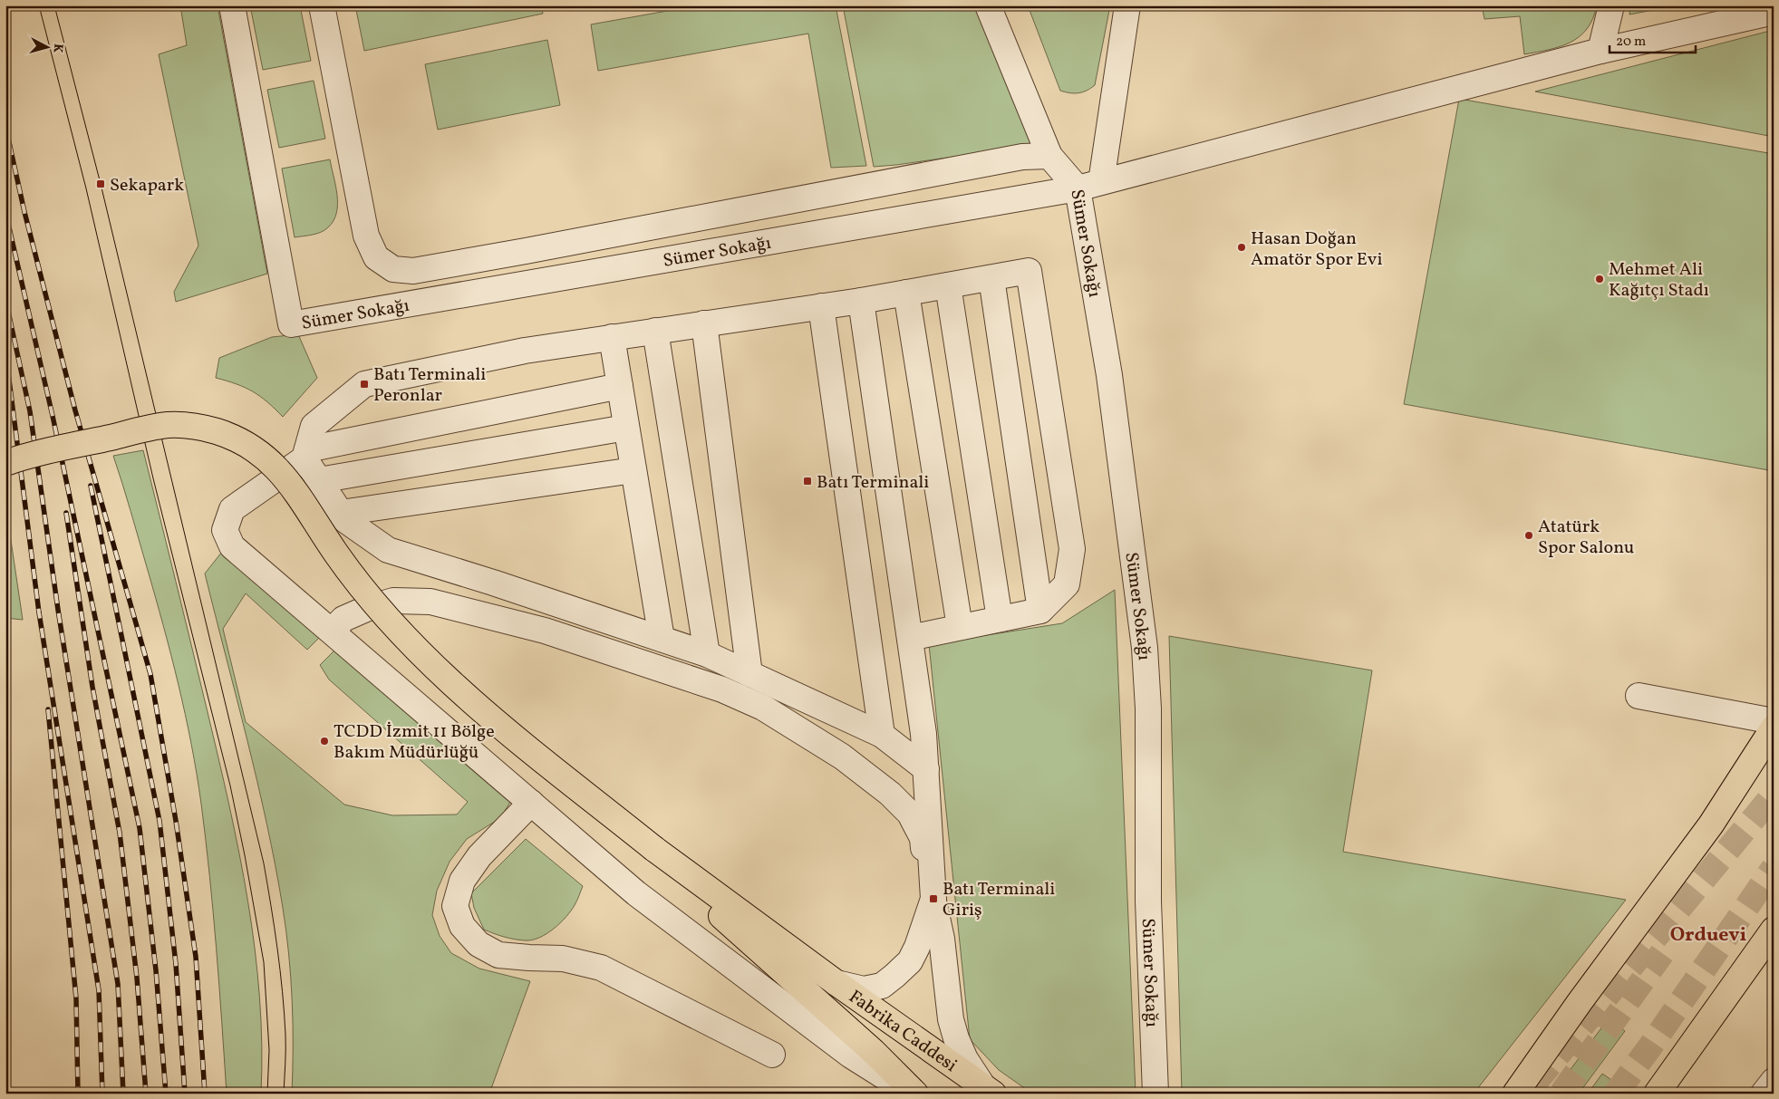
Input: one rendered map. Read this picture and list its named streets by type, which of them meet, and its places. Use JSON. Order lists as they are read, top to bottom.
{
  "streets": {
    "main road": ["Fabrika Caddesi"],
    "street": ["Sümer Sokağı"]
  },
  "districts": ["Orduevi"],
  "places": {
    "transit": [
      "Sekapark",
      "Batı Terminali Peronlar",
      "Batı Terminali",
      "Batı Terminali Giriş"
    ],
    "other": [
      "Hasan Doğan Amatör Spor Evi",
      "Mehmet Ali Kağıtçı Stadı",
      "Atatürk Spor Salonu",
      "TCDD İzmit 11 Bölge Bakım Müdürlüğü"
    ]
  },
  "scale_bar": "20 m",
  "north": "right"
}
